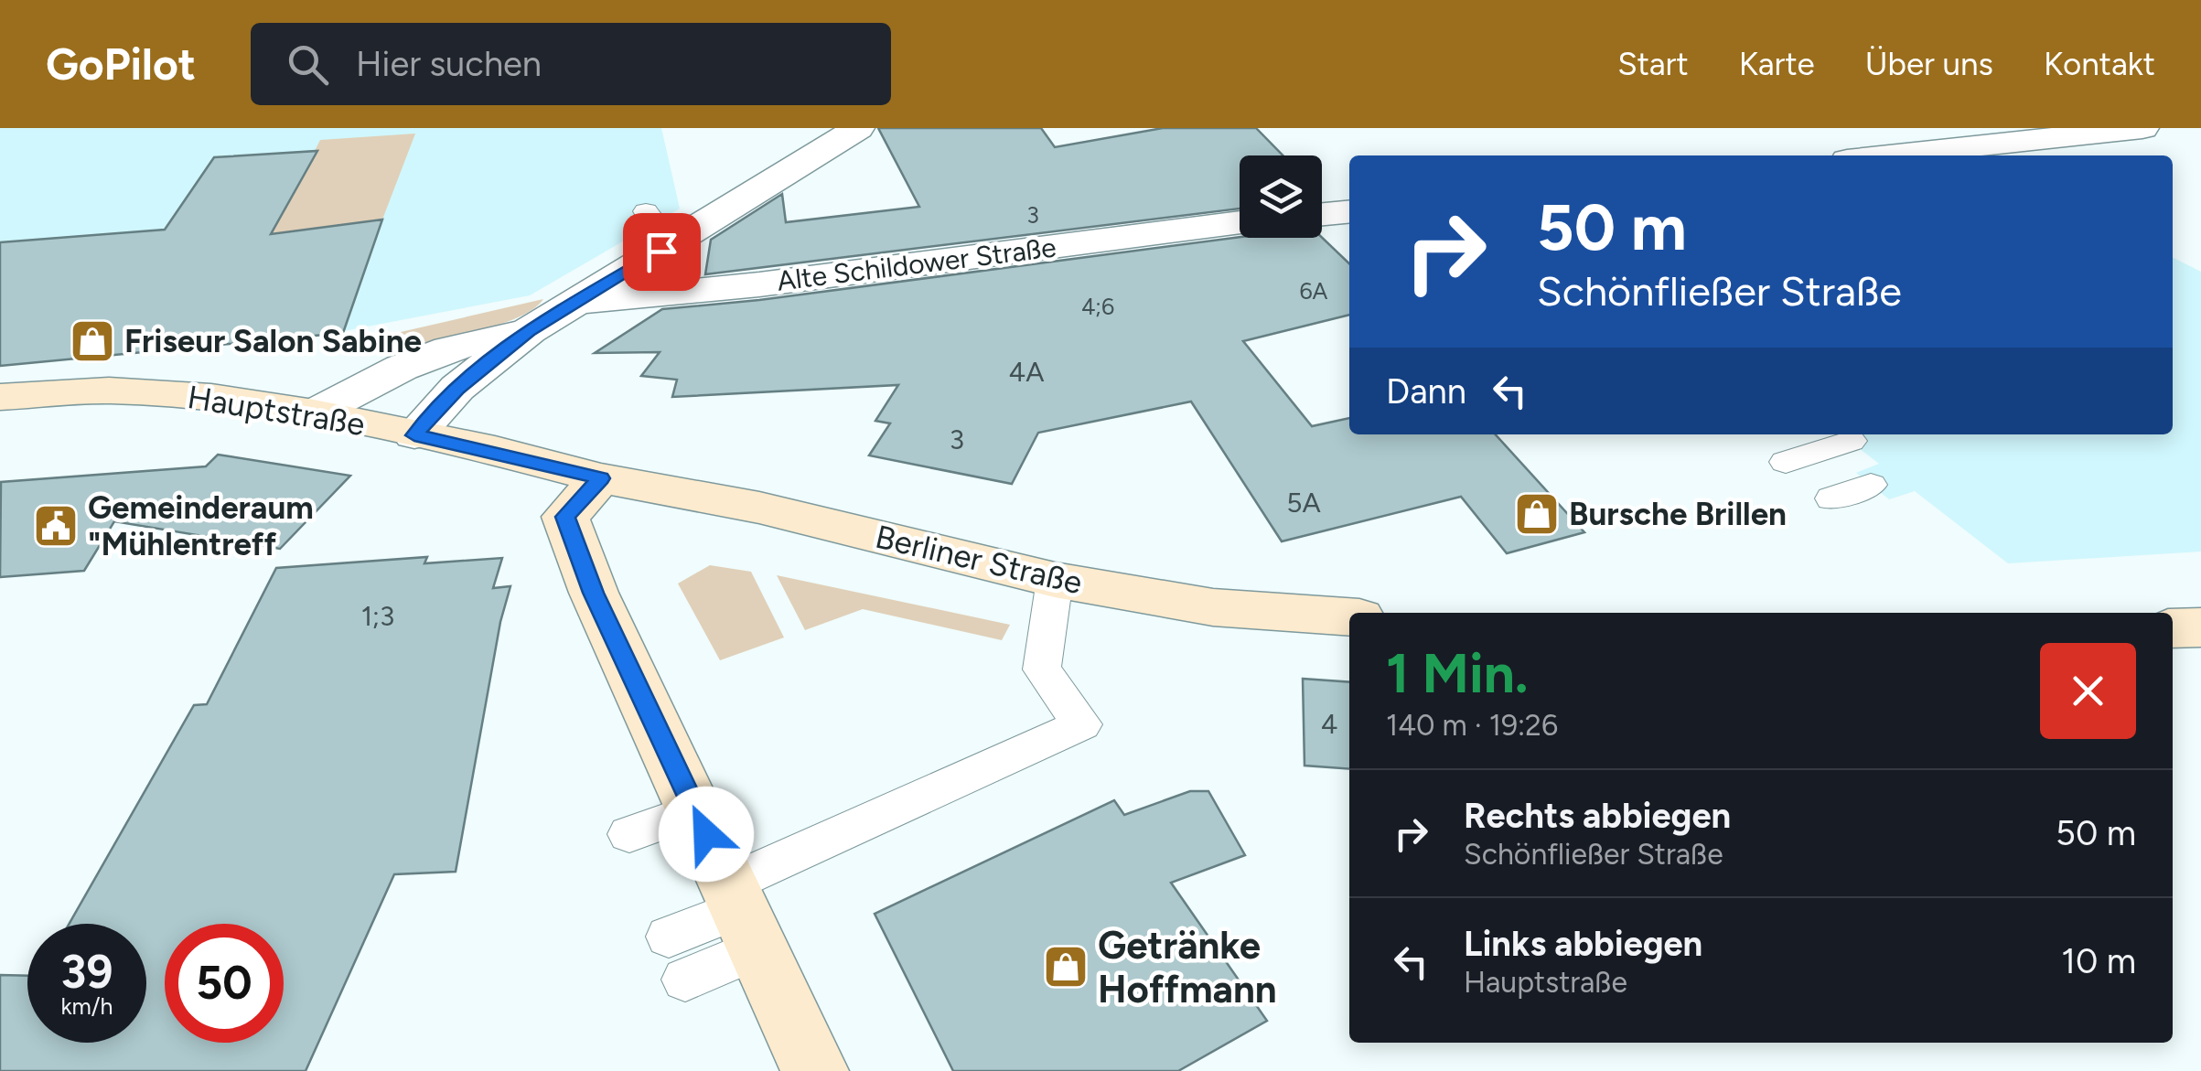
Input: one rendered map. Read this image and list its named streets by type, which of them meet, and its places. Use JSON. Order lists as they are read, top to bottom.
{
  "streets": {
    "main road": ["Hauptstraße", "Berliner Straße"],
    "street": ["Alte Schildower Straße"]
  },
  "crossings": [
    ["Hauptstraße", "Berliner Straße"]
  ],
  "places": {
    "shop": ["Friseur Salon Sabine", "Bursche Brillen", "Getränke Hoffmann"],
    "public building": ["Gemeinderaum \"Mühlentreff"]
  },
  "house_numbers": [
    "3",
    "6A",
    "4;6",
    "4A",
    "3",
    "5A",
    "1;3",
    "4"
  ],
  "page": {
    "header": "GoPilot",
    "search": "Hier suchen",
    "nav": [
      "Start",
      "Karte",
      "Über uns",
      "Kontakt"
    ],
    "turn": ["50 m", "Schönfließer Straße"],
    "then": "Dann",
    "heading": ["1 Min.", "140 m · 19:26"],
    "list": [
      {
        "name": "Rechts abbiegen",
        "note": "Schönfließer Straße",
        "value": "50 m"
      },
      {
        "name": "Links abbiegen",
        "note": "Hauptstraße",
        "value": "10 m"
      }
    ],
    "speed": "39 km/h",
    "limit": "50"
  }
}
